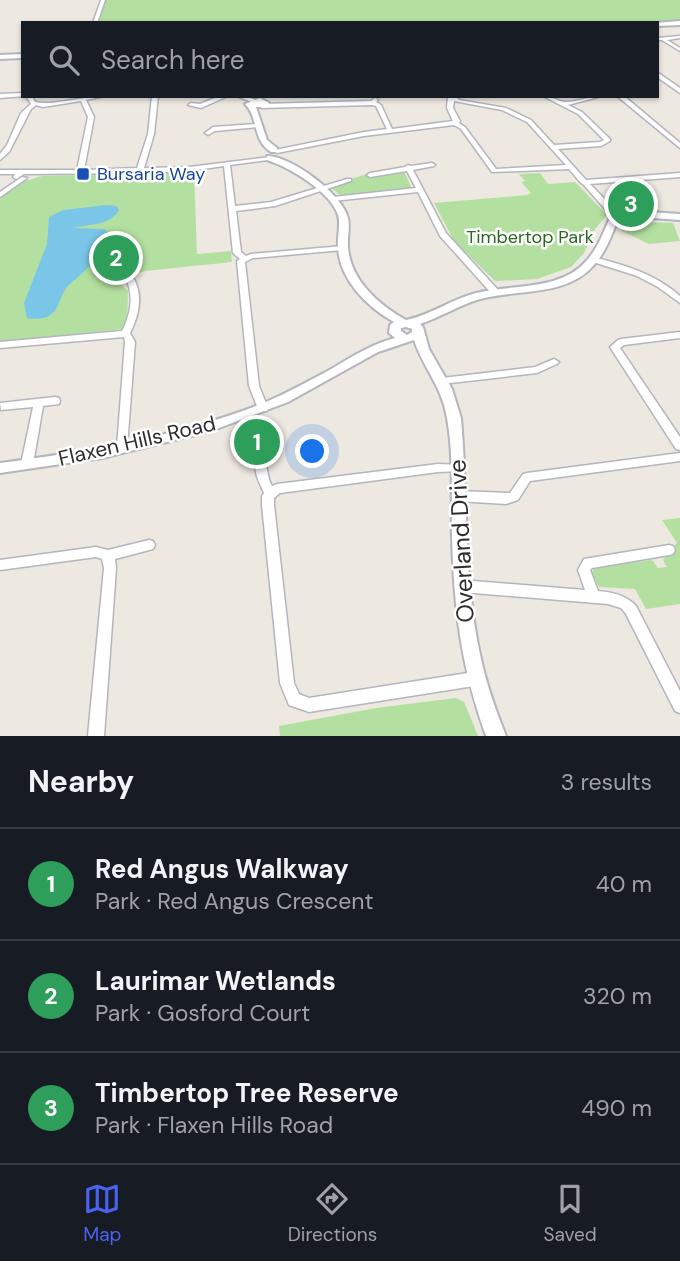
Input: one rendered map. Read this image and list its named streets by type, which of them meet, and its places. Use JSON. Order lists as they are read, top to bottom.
{
  "streets": {
    "street": ["Flaxen Hills Road", "Overland Drive"]
  },
  "crossings": [
    ["Flaxen Hills Road", "Overland Drive"]
  ],
  "parks": ["Timbertop Park"],
  "places": {
    "transit": ["Bursaria Way"]
  },
  "page": {
    "search": "Search here",
    "pins": ["3", "2", "1"],
    "heading": ["Nearby", "3 results"],
    "list": [
      {
        "mark": "1",
        "name": "Red Angus Walkway",
        "note": "Park · Red Angus Crescent",
        "value": "40 m"
      },
      {
        "mark": "2",
        "name": "Laurimar Wetlands",
        "note": "Park · Gosford Court",
        "value": "320 m"
      },
      {
        "mark": "3",
        "name": "Timbertop Tree Reserve",
        "note": "Park · Flaxen Hills Road",
        "value": "490 m"
      }
    ],
    "nav": ["Map", "Directions", "Saved"]
  }
}
